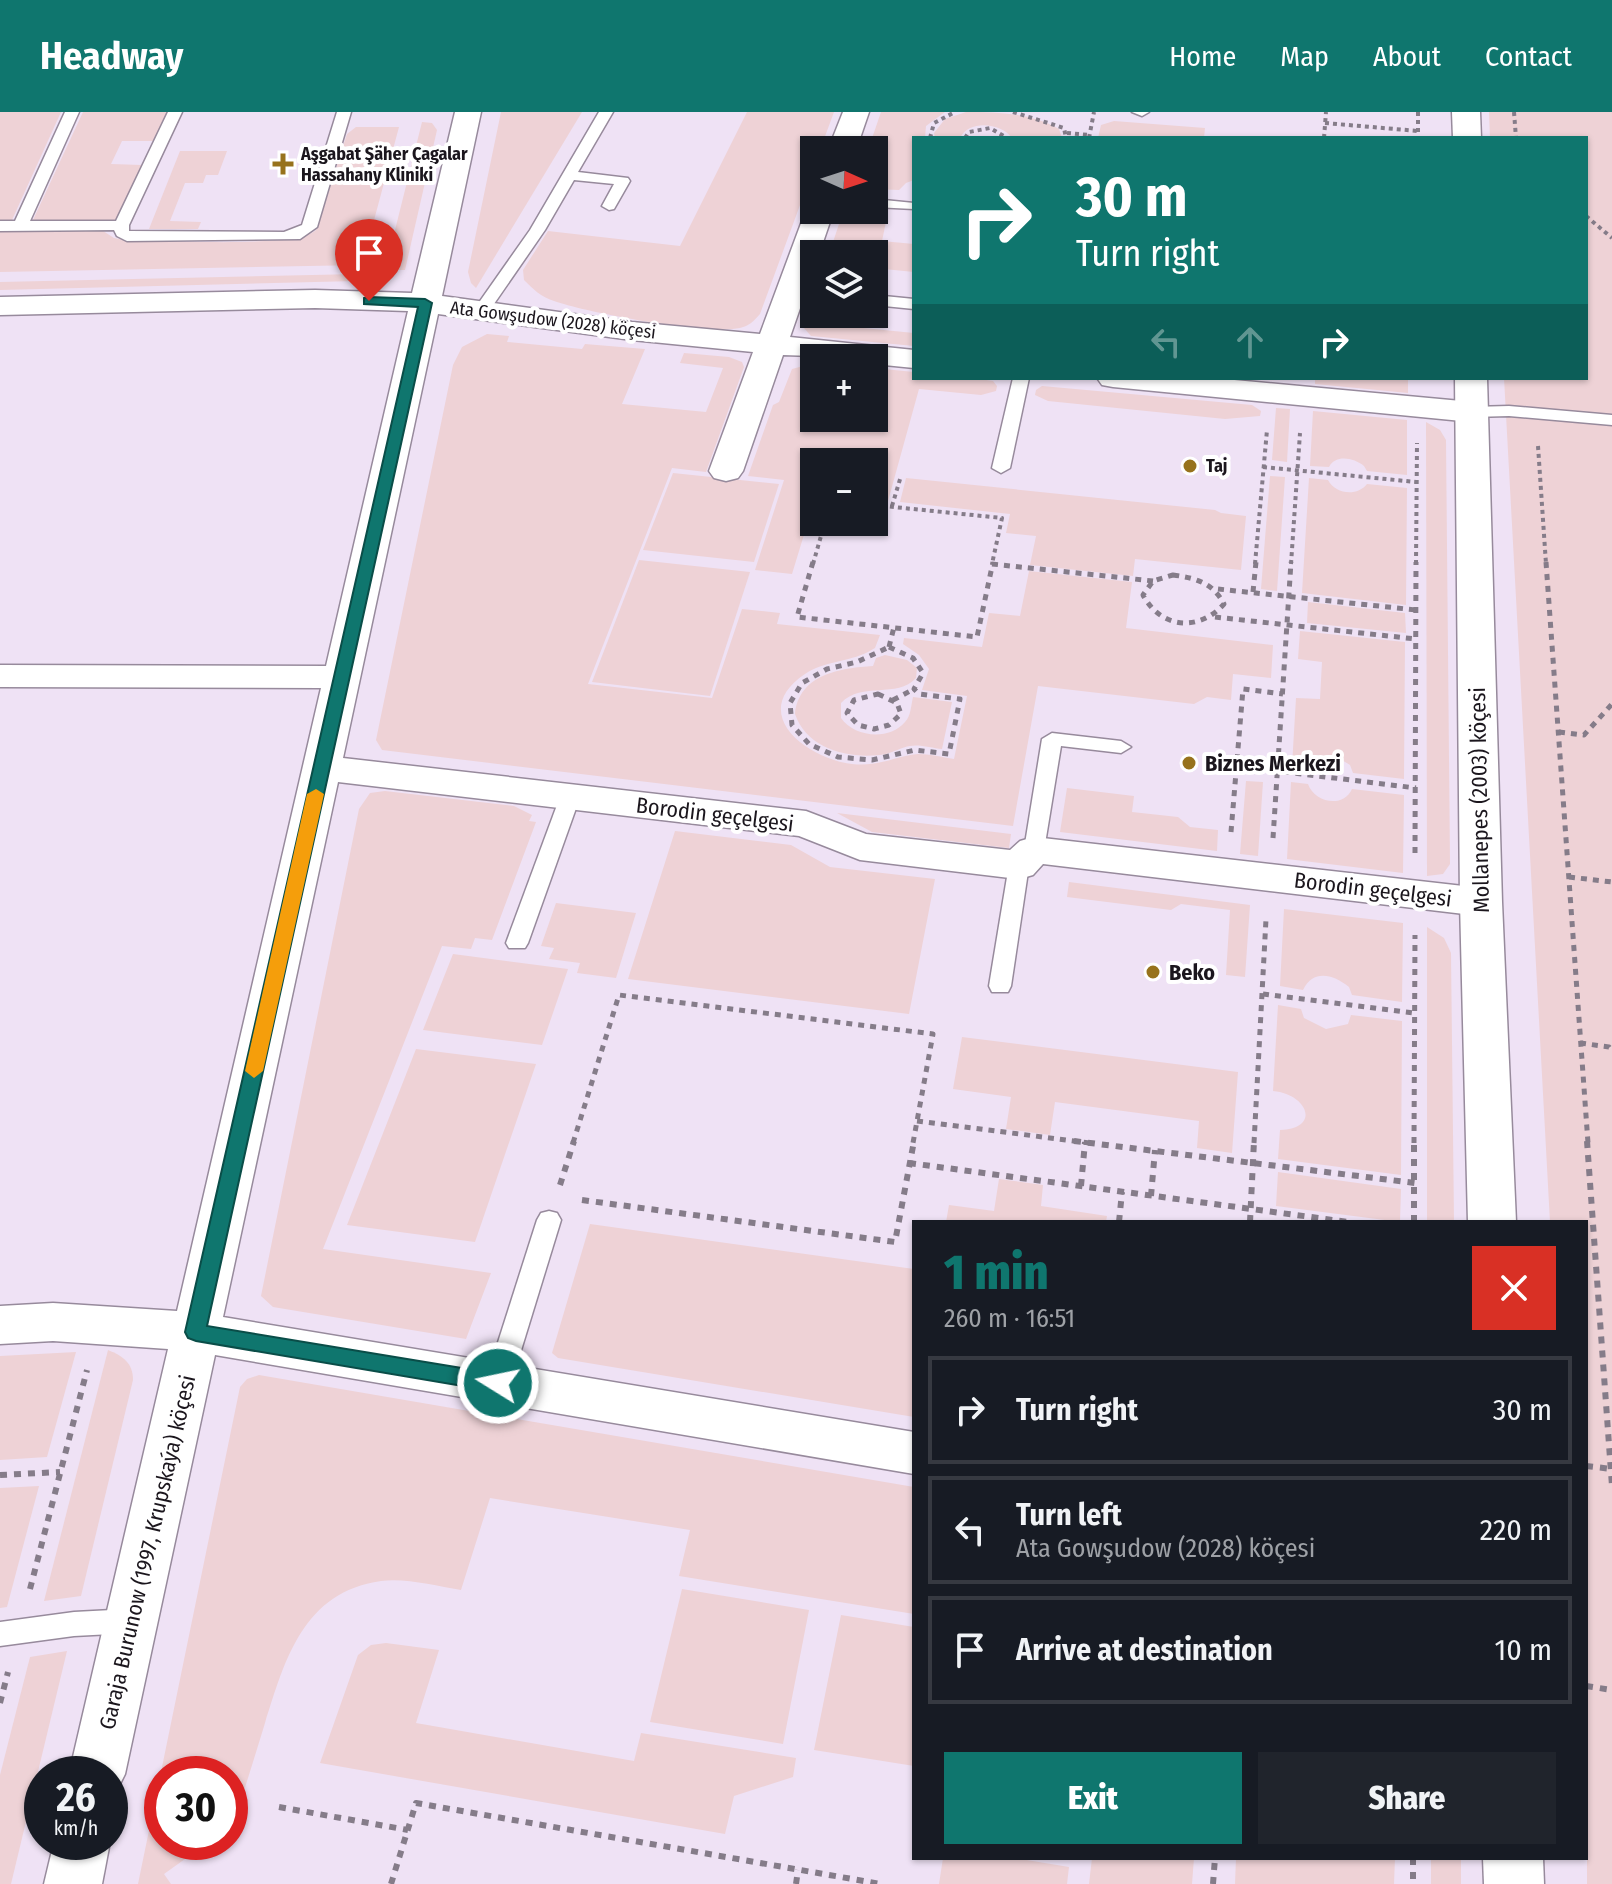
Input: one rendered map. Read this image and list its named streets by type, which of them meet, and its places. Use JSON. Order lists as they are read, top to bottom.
{
  "streets": {
    "street": [
      "Ata Gowşudow (2028) köçesi",
      "Mollanepes (2003) köçesi",
      "Borodin geçelgesi",
      "Garaja Burunow (1997, Krupskaýa) köçesi"
    ]
  },
  "crossings": [
    ["Ata Gowşudow (2028) köçesi", "Garaja Burunow (1997, Krupskaýa) köçesi"],
    ["Mollanepes (2003) köçesi", "Borodin geçelgesi"],
    ["Borodin geçelgesi", "Garaja Burunow (1997, Krupskaýa) köçesi"]
  ],
  "places": {
    "health": ["Aşgabat Şäher Çagalar Hassahany Kliniki"],
    "other": ["Taj", "Biznes Merkezi", "Beko"]
  },
  "north": "right",
  "page": {
    "header": "Headway",
    "nav": [
      "Home",
      "Map",
      "About",
      "Contact"
    ],
    "map_buttons": ["+", "−"],
    "turn": ["30 m", "Turn right"],
    "heading": ["1 min", "260 m · 16:51"],
    "list": [
      {
        "name": "Turn right",
        "value": "30 m"
      },
      {
        "name": "Turn left",
        "note": "Ata Gowşudow (2028) köçesi",
        "value": "220 m"
      },
      {
        "name": "Arrive at destination",
        "value": "10 m"
      }
    ],
    "buttons": ["Exit", "Share"],
    "speed": "26 km/h",
    "limit": "30"
  }
}
